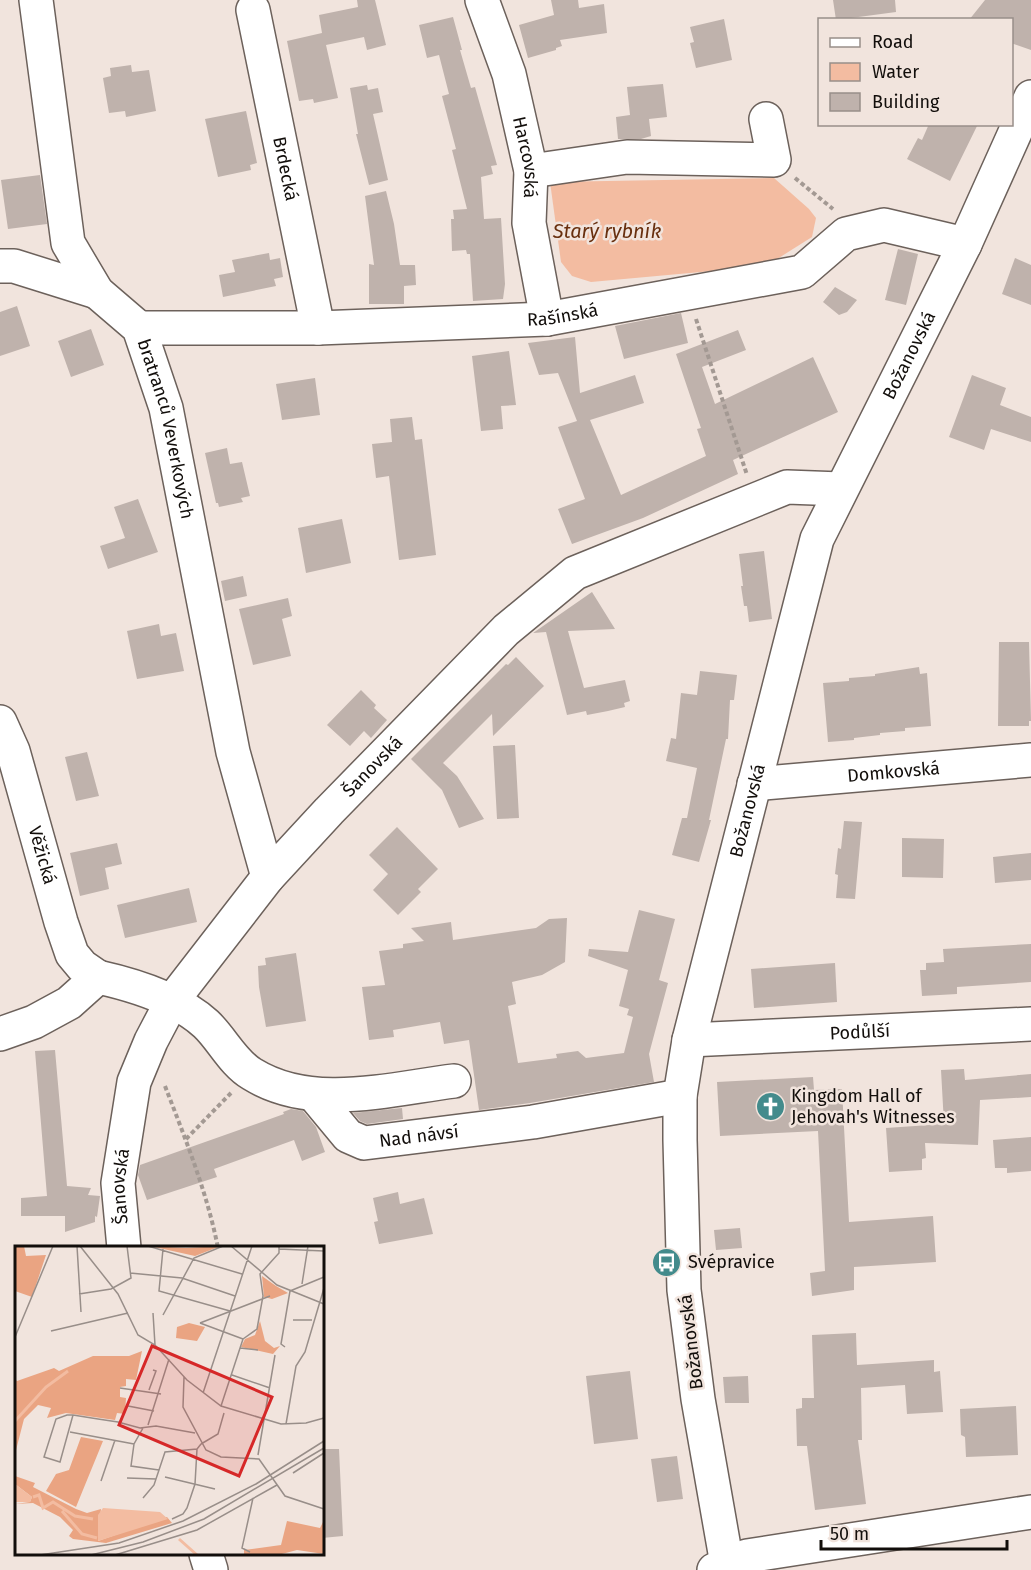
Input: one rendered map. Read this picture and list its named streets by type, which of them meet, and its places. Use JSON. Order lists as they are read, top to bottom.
{
  "streets": {
    "street": [
      "Harcovská",
      "Brdecká",
      "Rašínská",
      "Božanovská",
      "bratranců Veverkových",
      "Šanovská",
      "Domkovská",
      "Věžická",
      "Podůlší",
      "Nad návsí"
    ]
  },
  "crossings": [
    ["Harcovská", "Rašínská"],
    ["Brdecká", "Rašínská"],
    ["Rašínská", "Božanovská"],
    ["Rašínská", "bratranců Veverkových"],
    ["Božanovská", "Šanovská"],
    ["Božanovská", "Domkovská"],
    ["Božanovská", "Podůlší"],
    ["Božanovská", "Nad návsí"],
    ["bratranců Veverkových", "Šanovská"]
  ],
  "water": ["Starý rybník"],
  "places": {
    "church": ["Kingdom Hall of Jehovah's Witnesses"],
    "bus stop": ["Svépravice"]
  },
  "legend": ["Road", "Water", "Building"],
  "scale_bar": "50 m"
}
